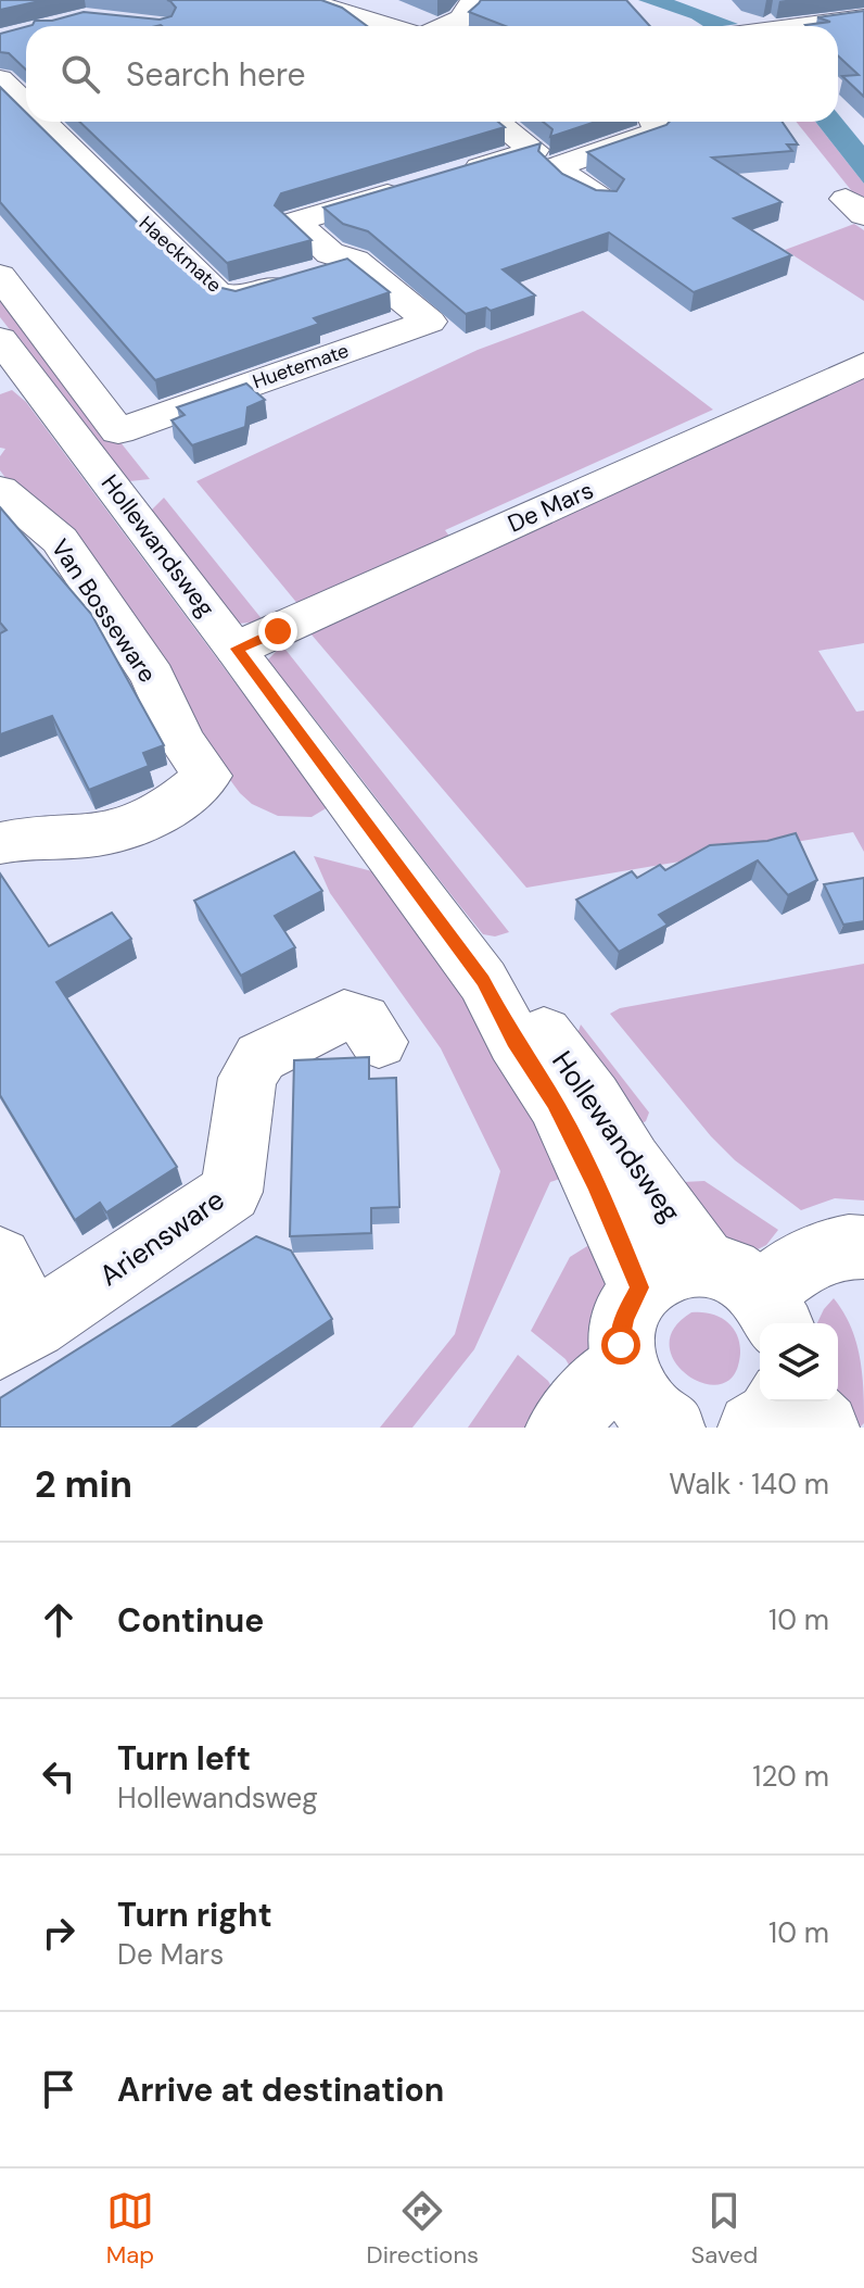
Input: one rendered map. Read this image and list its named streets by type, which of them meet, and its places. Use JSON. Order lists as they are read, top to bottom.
{
  "streets": {
    "street": [
      "Haeckmate",
      "Huetemate",
      "De Mars",
      "Hollewandsweg",
      "Van Bosseware",
      "Ariensware"
    ]
  },
  "crossings": [
    ["Haeckmate", "Huetemate"],
    ["De Mars", "Hollewandsweg"]
  ],
  "page": {
    "search": "Search here",
    "heading": ["2 min", "Walk · 140 m"],
    "list": [
      ["Continue", "10 m"],
      ["Turn left", "Hollewandsweg", "120 m"],
      ["Turn right", "De Mars", "10 m"],
      "Arrive at destination"
    ],
    "nav": ["Map", "Directions", "Saved"]
  }
}
